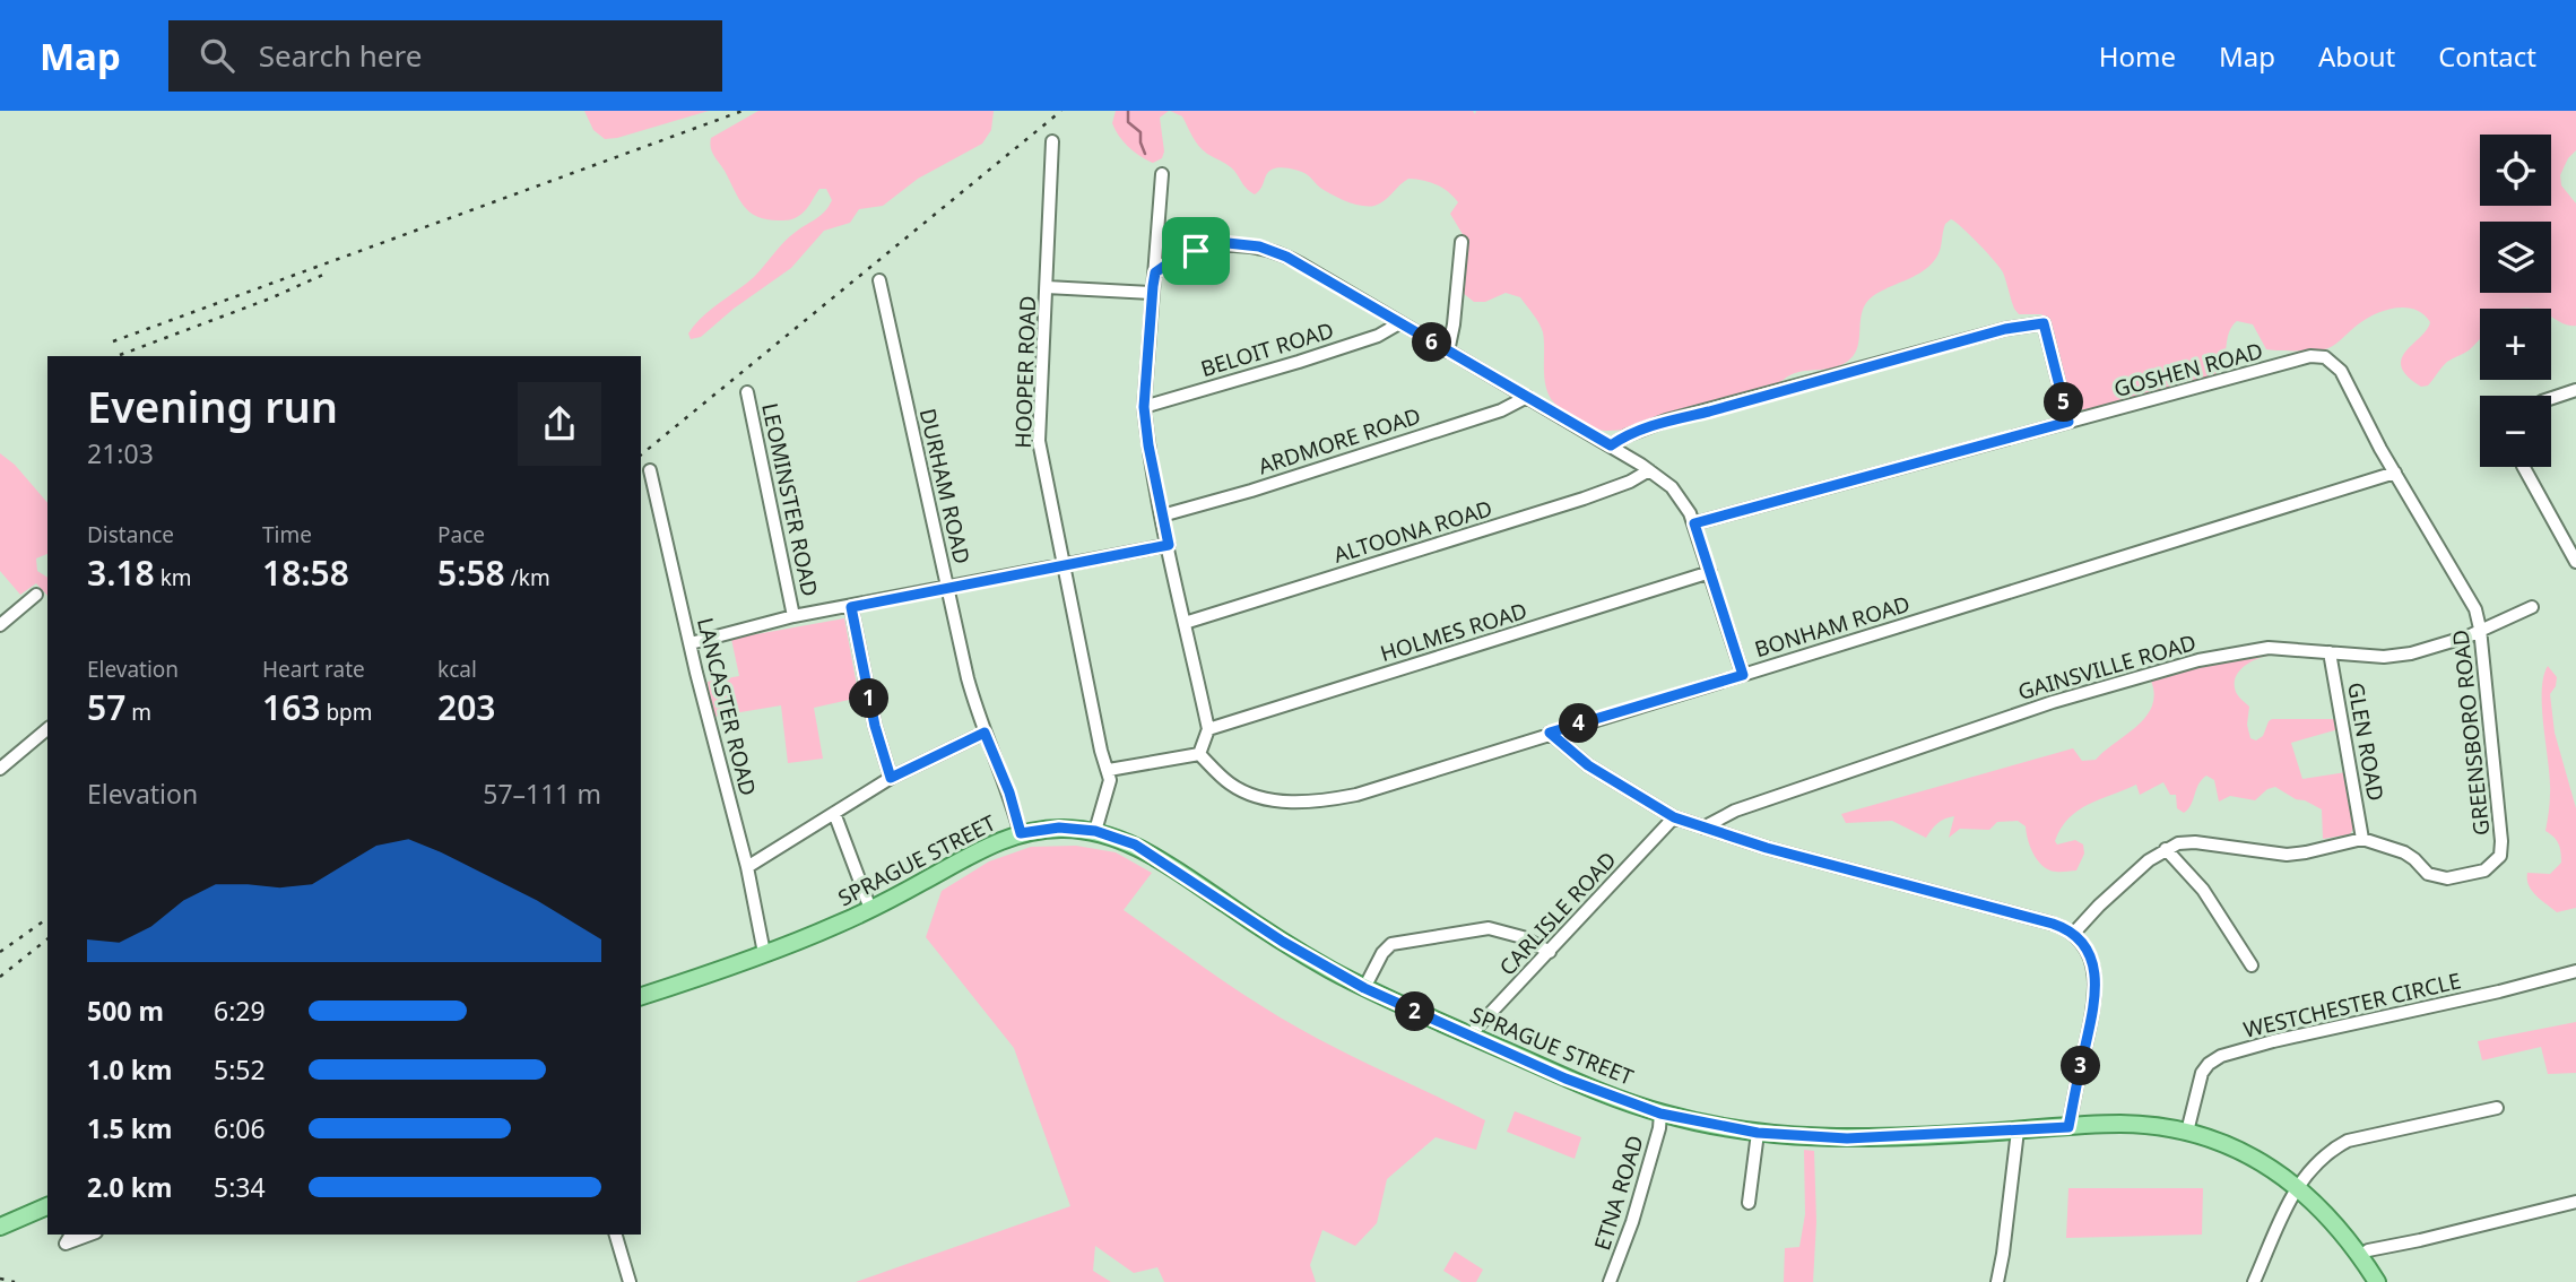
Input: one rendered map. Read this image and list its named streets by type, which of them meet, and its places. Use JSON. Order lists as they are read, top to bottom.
{
  "streets": {
    "main road": ["SPRAGUE STREET"],
    "street": [
      "BELOIT ROAD",
      "GOSHEN ROAD",
      "HOOPER ROAD",
      "ARDMORE ROAD",
      "DURHAM ROAD",
      "LEOMINSTER ROAD",
      "ALTOONA ROAD",
      "BONHAM ROAD",
      "HOLMES ROAD",
      "GAINSVILLE ROAD",
      "LANCASTER ROAD",
      "GREENSBORO ROAD",
      "GLEN ROAD",
      "CARLISLE ROAD",
      "WESTCHESTER CIRCLE",
      "ETNA ROAD"
    ]
  },
  "crossings": [
    ["GOSHEN ROAD", "GREENSBORO ROAD"],
    ["HOOPER ROAD", "SPRAGUE STREET"],
    ["DURHAM ROAD", "SPRAGUE STREET"],
    ["BONHAM ROAD", "GREENSBORO ROAD"],
    ["GAINSVILLE ROAD", "GREENSBORO ROAD"],
    ["GAINSVILLE ROAD", "GLEN ROAD"],
    ["LANCASTER ROAD", "SPRAGUE STREET"],
    ["GREENSBORO ROAD", "GLEN ROAD"],
    ["SPRAGUE STREET", "CARLISLE ROAD"],
    ["SPRAGUE STREET", "WESTCHESTER CIRCLE"],
    ["SPRAGUE STREET", "ETNA ROAD"]
  ],
  "page": {
    "header": "Map",
    "search": "Search here",
    "nav": [
      "Home",
      "Map",
      "About",
      "Contact"
    ],
    "map_buttons": ["+", "−"],
    "pins": [
      "6",
      "5",
      "1",
      "4",
      "2",
      "3"
    ],
    "heading": ["Evening run", "21:03"],
    "stats": [
      ["Distance", "3.18 km"],
      ["Time", "18:58"],
      ["Pace", "5:58 /km"],
      ["Elevation", "57 m"],
      ["Heart rate", "163 bpm"],
      ["kcal", "203"]
    ],
    "chart": ["Elevation", "57–111 m"],
    "list": [
      {
        "name": "500 m",
        "note": "6:29"
      },
      {
        "name": "1.0 km",
        "note": "5:52"
      },
      {
        "name": "1.5 km",
        "note": "6:06"
      },
      {
        "name": "2.0 km",
        "note": "5:34"
      }
    ]
  }
}
